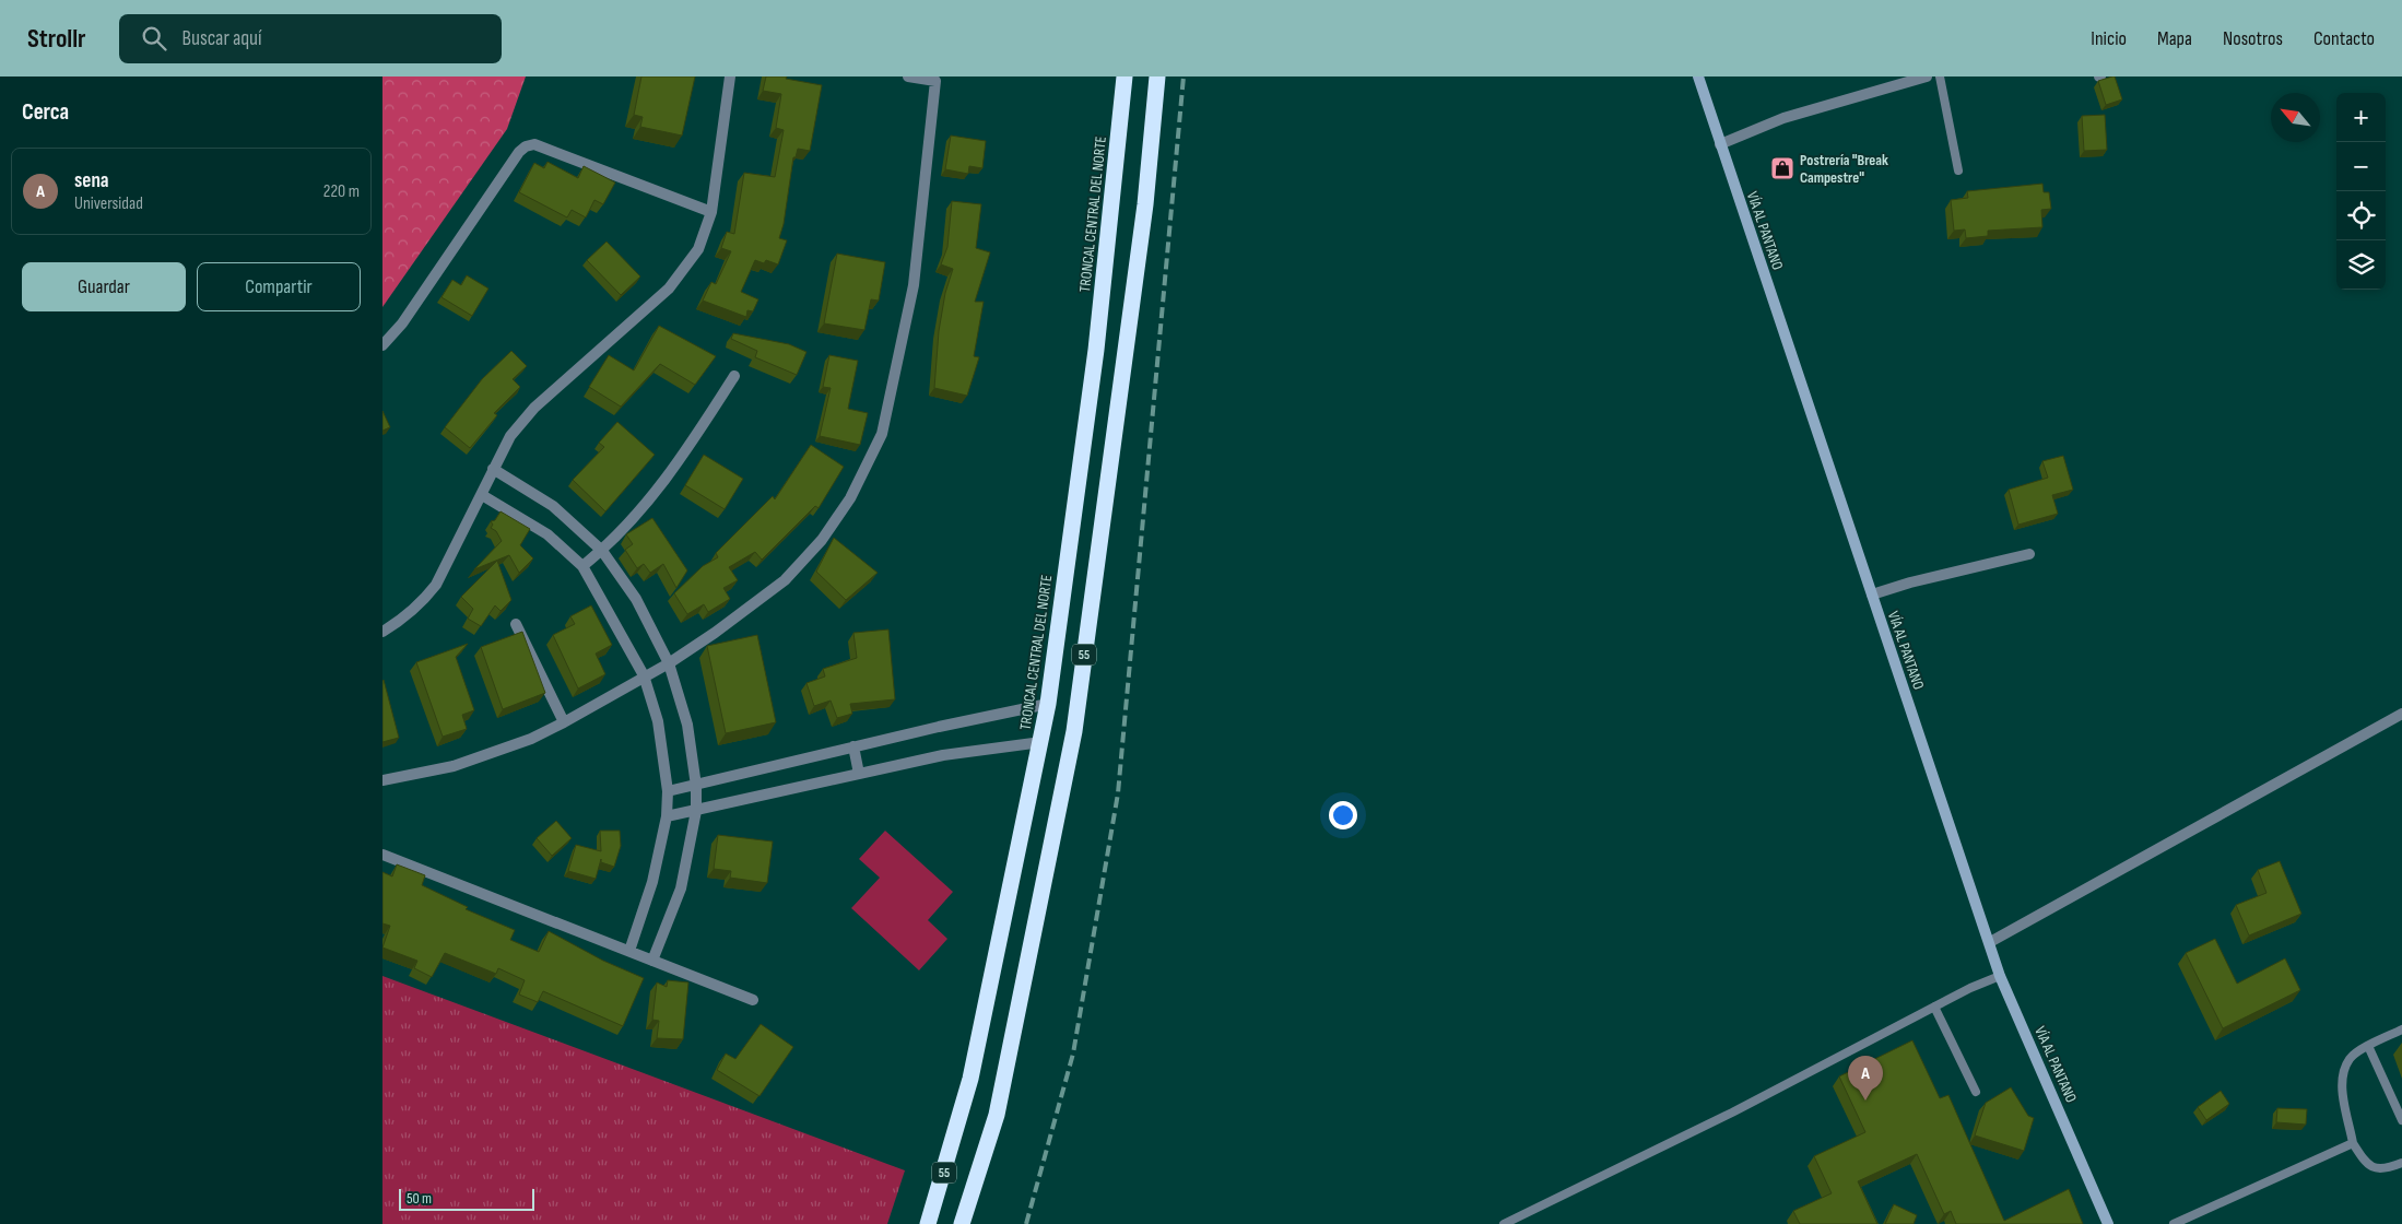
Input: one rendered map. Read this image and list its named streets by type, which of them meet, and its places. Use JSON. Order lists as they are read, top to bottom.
{
  "streets": {
    "highway": ["TRONCAL CENTRAL DEL NORTE", "55"],
    "main road": ["VÍA AL PANTANO"]
  },
  "places": {
    "shop": ["Postrería \"Break Campestre\""]
  },
  "scale_bar": "50 m",
  "north": "top left",
  "page": {
    "header": "Strollr",
    "search": "Buscar aquí",
    "nav": [
      "Inicio",
      "Mapa",
      "Nosotros",
      "Contacto"
    ],
    "heading": "Cerca",
    "map_buttons": ["+", "−"],
    "list": [
      {
        "mark": "A",
        "name": "sena",
        "note": "Universidad",
        "value": "220 m"
      }
    ],
    "buttons": ["Guardar", "Compartir"],
    "pins": "A",
    "scale": "50 m"
  }
}
